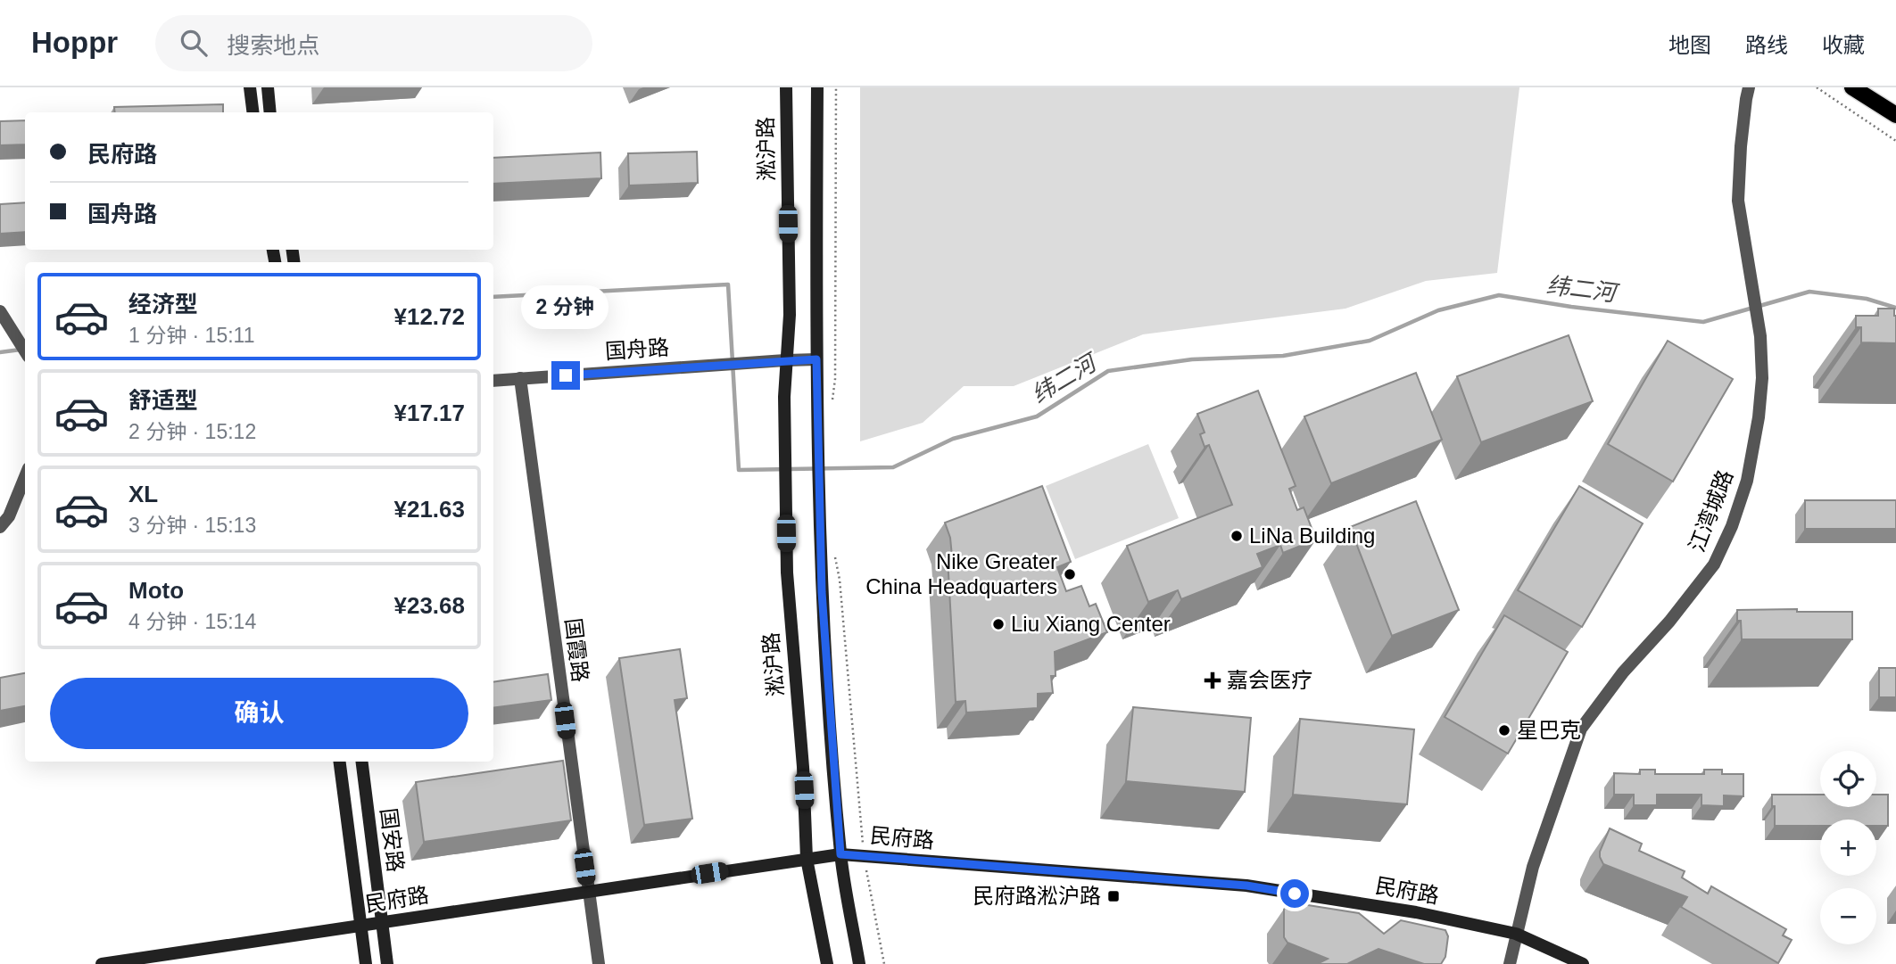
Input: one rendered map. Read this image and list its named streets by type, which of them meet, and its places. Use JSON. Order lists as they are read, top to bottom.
{
  "streets": {
    "street": [
      "淞沪路",
      "国舟路",
      "江湾城路",
      "国霞路",
      "民府路",
      "国安路"
    ]
  },
  "crossings": [
    ["淞沪路", "国舟路"],
    ["淞沪路", "民府路"],
    ["国舟路", "国霞路"],
    ["江湾城路", "民府路"],
    ["国霞路", "民府路"],
    ["民府路", "国安路"]
  ],
  "water": ["纬二河"],
  "places": {
    "other": [
      "LiNa Building",
      "Nike Greater China Headquarters",
      "Liu Xiang Center",
      "星巴克"
    ],
    "health": ["嘉会医疗"],
    "transit": ["民府路淞沪路"]
  },
  "page": {
    "header": "Hoppr",
    "search": "搜索地点",
    "nav": ["地图", "路线", "收藏"],
    "banner": ["民府路", "国舟路"],
    "list": [
      {
        "name": "经济型",
        "note": "1 分钟 · 15:11",
        "value": "¥12.72"
      },
      {
        "name": "舒适型",
        "note": "2 分钟 · 15:12",
        "value": "¥17.17"
      },
      {
        "name": "XL",
        "note": "3 分钟 · 15:13",
        "value": "¥21.63"
      },
      {
        "name": "Moto",
        "note": "4 分钟 · 15:14",
        "value": "¥23.68"
      }
    ],
    "bubble": "2 分钟",
    "buttons": "确认",
    "map_buttons": ["+", "−"]
  }
}
